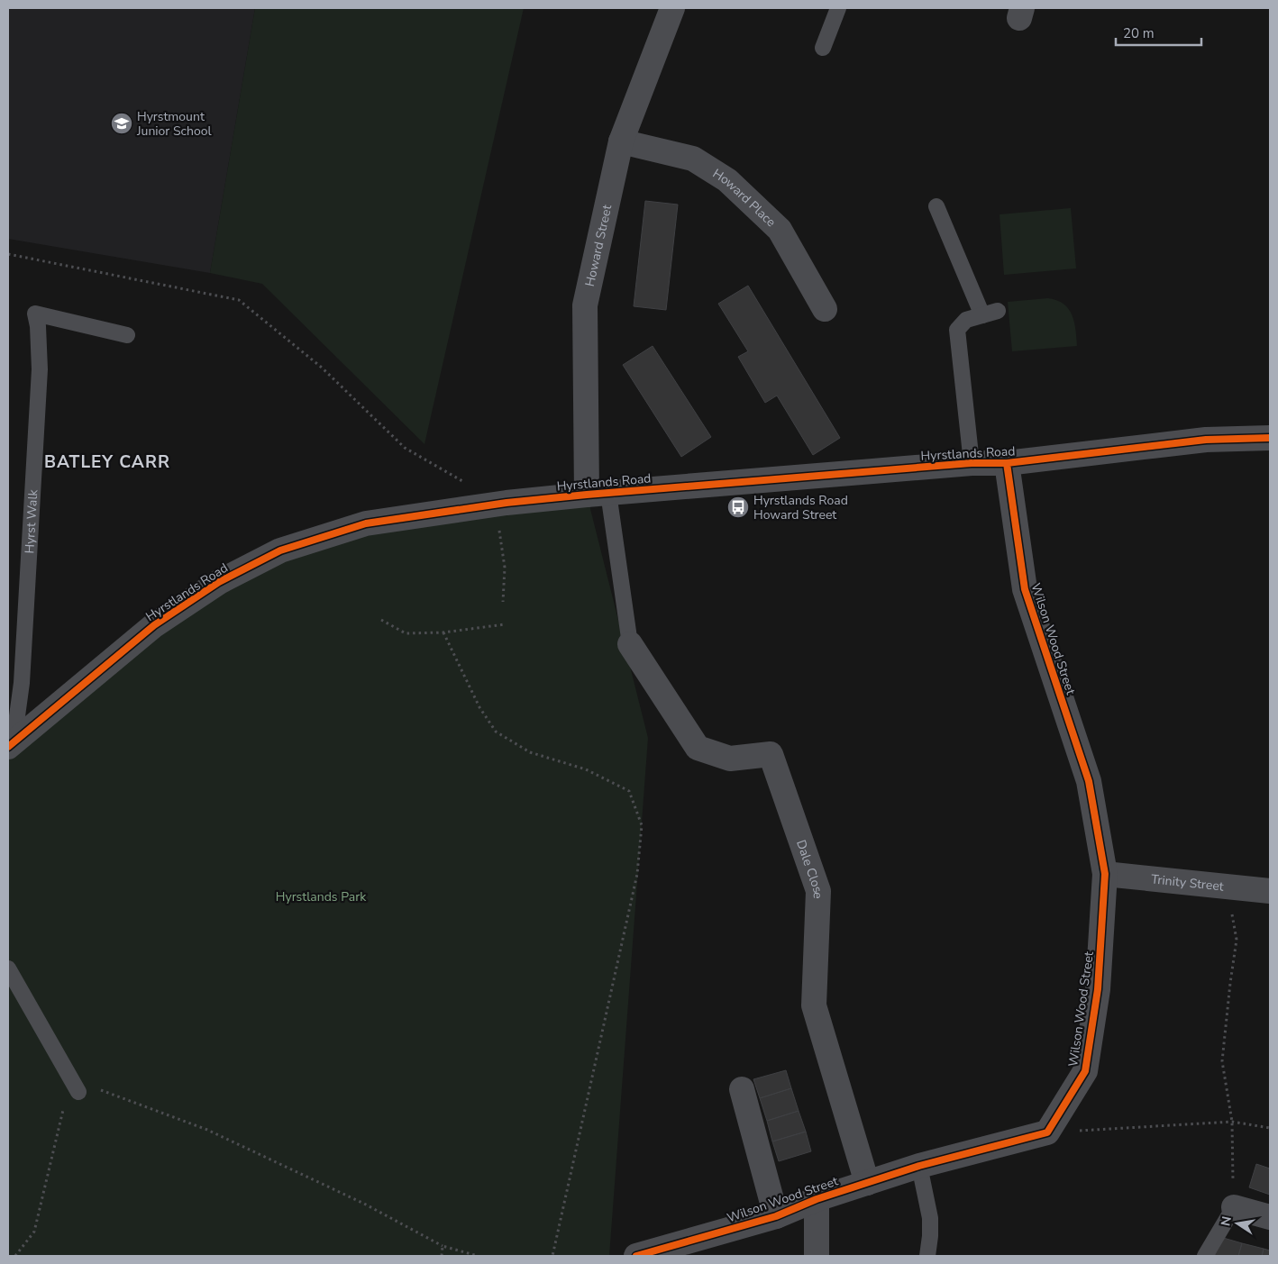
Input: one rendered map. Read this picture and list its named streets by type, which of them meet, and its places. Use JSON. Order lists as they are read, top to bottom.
{
  "streets": {
    "street": [
      "Howard Place",
      "Howard Street",
      "Hyrstlands Road",
      "Wilson Wood Street",
      "Dale Close",
      "Trinity Street"
    ],
    "lane": ["Hyrst Walk"]
  },
  "crossings": [
    ["Howard Place", "Howard Street"],
    ["Howard Street", "Hyrstlands Road"],
    ["Hyrstlands Road", "Hyrst Walk"],
    ["Hyrstlands Road", "Wilson Wood Street"],
    ["Wilson Wood Street", "Dale Close"],
    ["Wilson Wood Street", "Trinity Street"]
  ],
  "districts": ["BATLEY CARR"],
  "parks": ["Hyrstlands Park"],
  "places": {
    "school or university": ["Hyrstmount Junior School"],
    "bus stop": ["Hyrstlands Road Howard Street"]
  },
  "scale_bar": "20 m",
  "north": "left"
}
